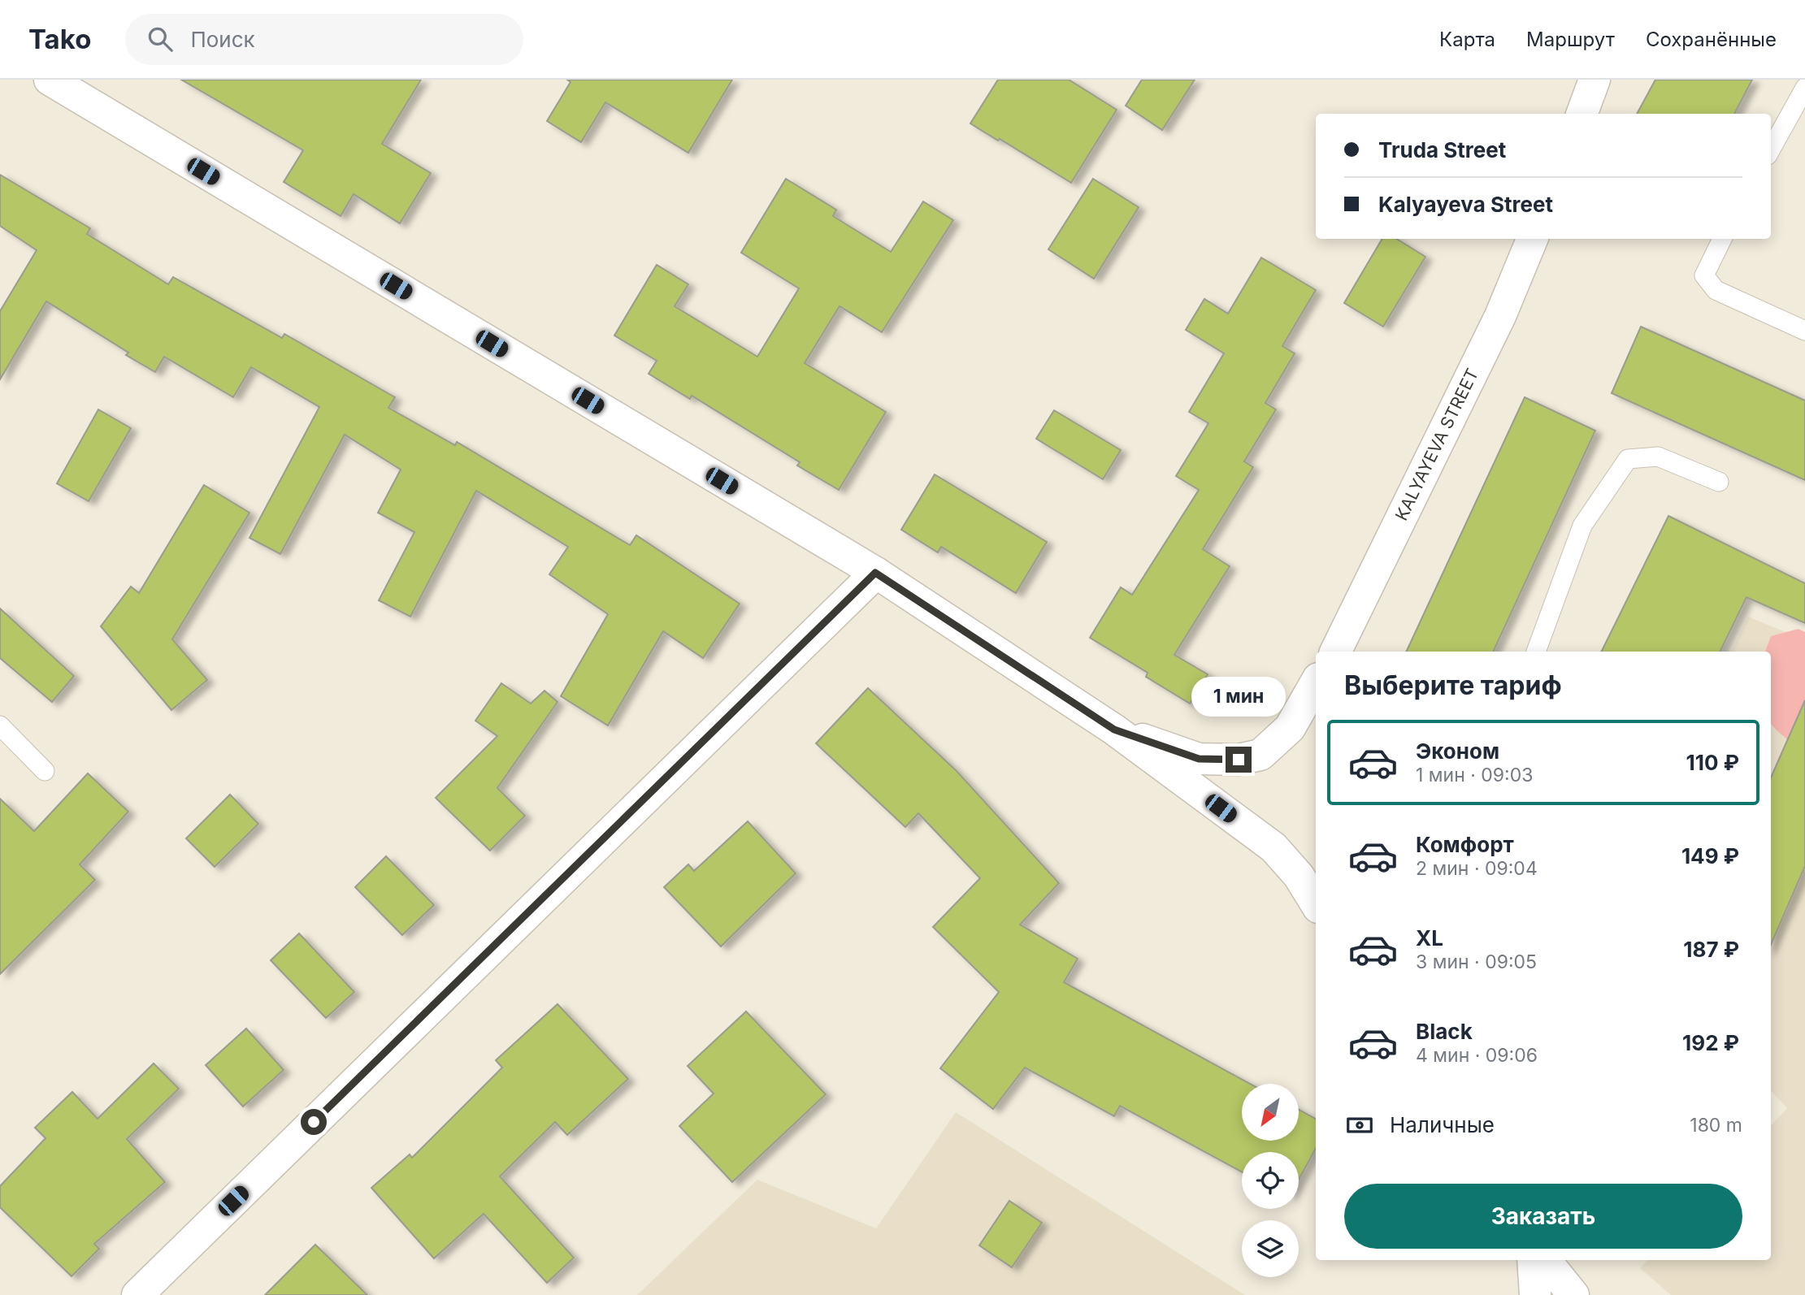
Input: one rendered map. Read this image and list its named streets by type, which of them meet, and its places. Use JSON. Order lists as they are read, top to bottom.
{
  "streets": {
    "main road": ["KALYAYEVA STREET"]
  },
  "north": "bottom left",
  "page": {
    "header": "Tako",
    "search": "Поиск",
    "nav": ["Карта", "Маршрут", "Сохранённые"],
    "banner": ["Truda Street", "Kalyayeva Street"],
    "heading": "Выберите тариф",
    "bubble": "1 мин",
    "list": [
      {
        "name": "Эконом",
        "note": "1 мин · 09:03",
        "value": "110 ₽"
      },
      {
        "name": "Комфорт",
        "note": "2 мин · 09:04",
        "value": "149 ₽"
      },
      {
        "name": "XL",
        "note": "3 мин · 09:05",
        "value": "187 ₽"
      },
      {
        "name": "Black",
        "note": "4 мин · 09:06",
        "value": "192 ₽"
      }
    ],
    "pay": ["Наличные", "180 m"],
    "buttons": "Заказать"
  }
}
